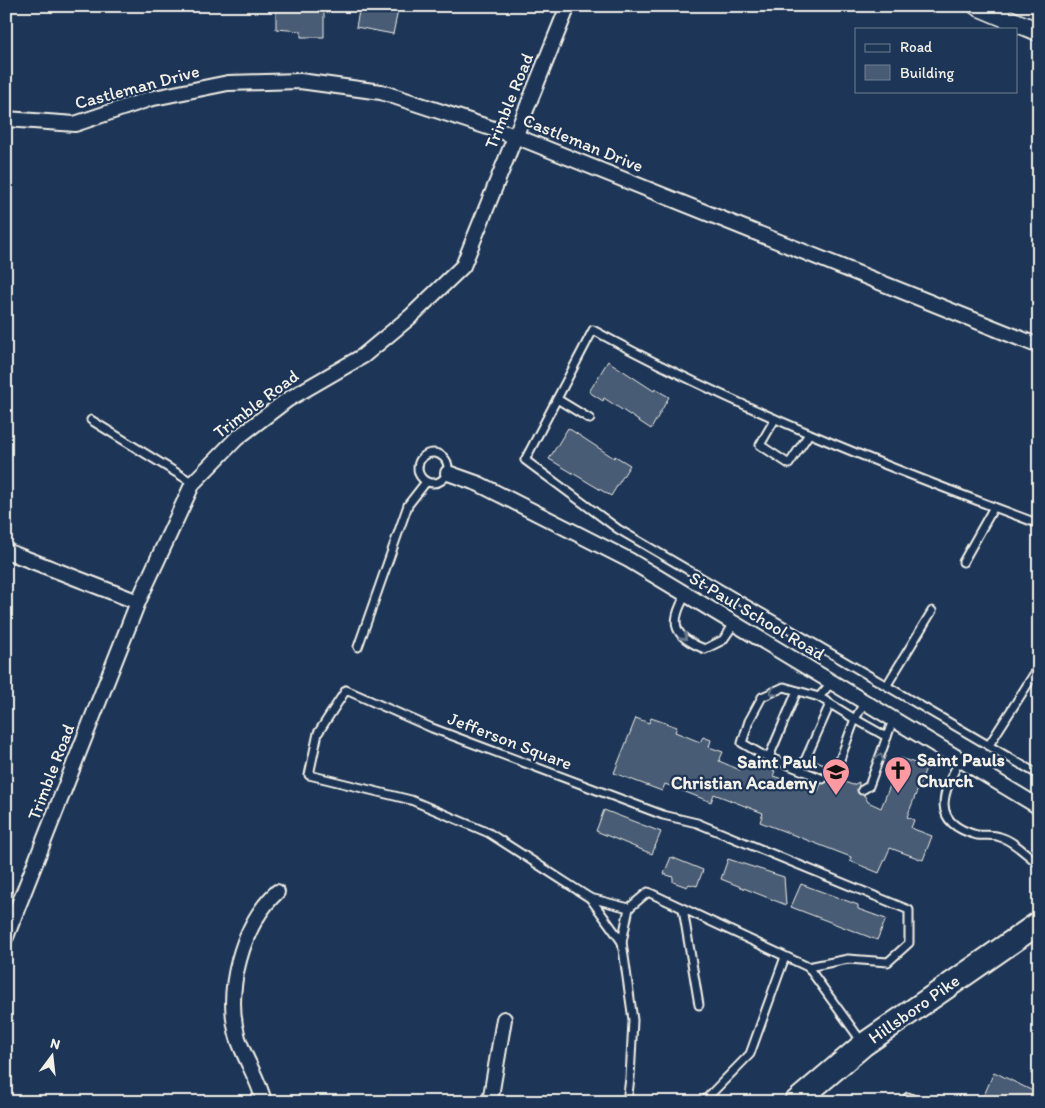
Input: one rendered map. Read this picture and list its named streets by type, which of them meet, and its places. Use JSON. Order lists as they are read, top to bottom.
{
  "streets": {
    "main road": ["Hillsboro Pike"],
    "street": ["Castleman Drive", "Trimble Road", "St Paul School Road"],
    "lane": ["Jefferson Square"]
  },
  "crossings": [
    ["Castleman Drive", "Trimble Road"]
  ],
  "places": {
    "church": ["Saint Pauls Church"],
    "school or university": ["Saint Paul Christian Academy"]
  },
  "legend": ["Road", "Building"],
  "north": "top"
}
